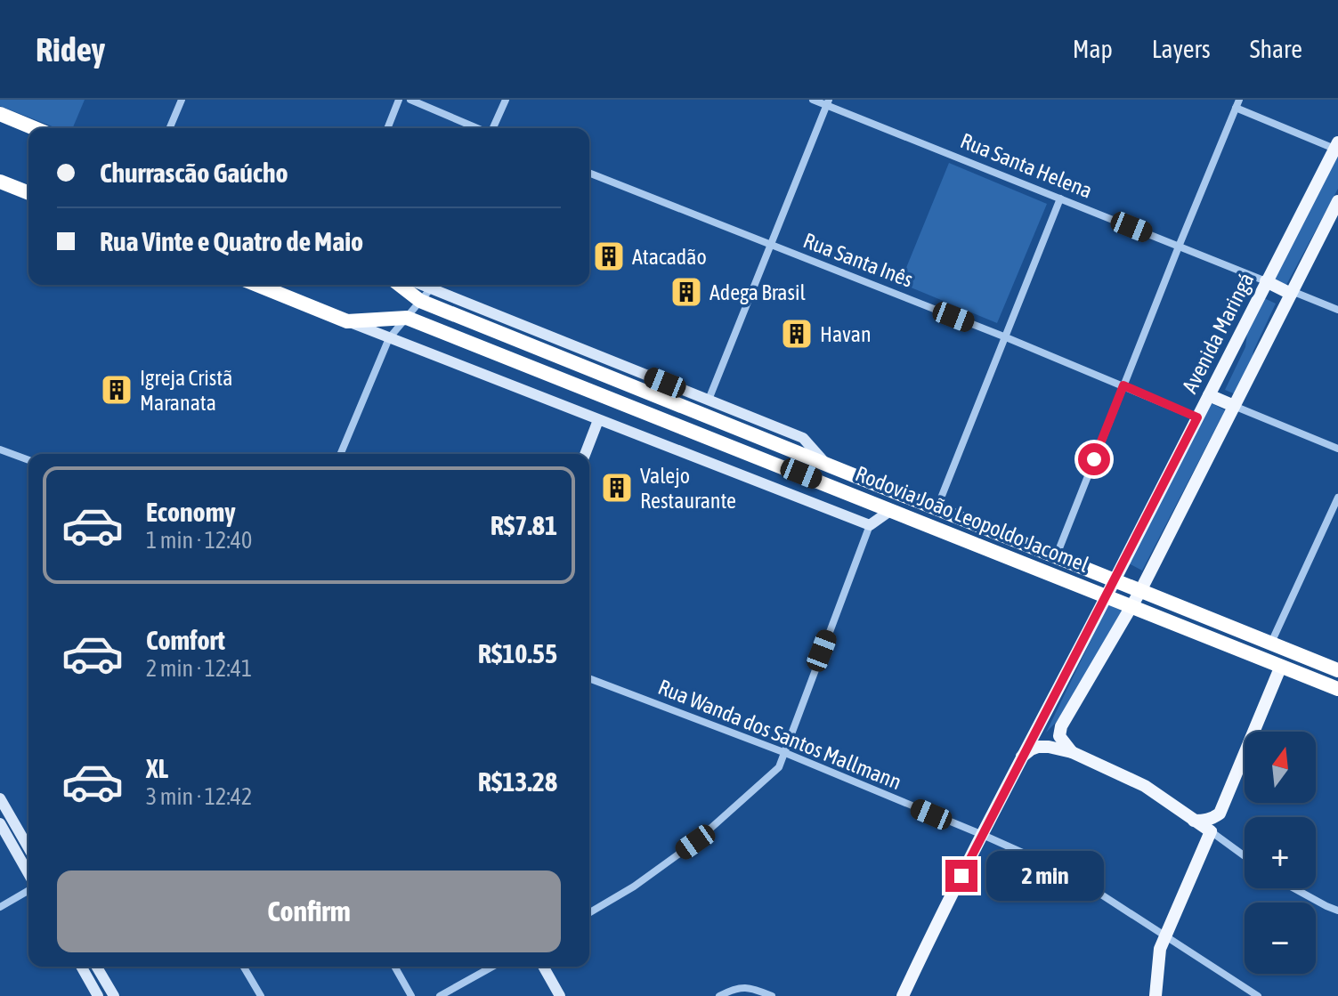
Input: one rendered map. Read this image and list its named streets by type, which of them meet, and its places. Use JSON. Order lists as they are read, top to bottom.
{
  "streets": {
    "highway": ["Rodovia João Leopoldo Jacomel"],
    "main road": ["Avenida Maringá"],
    "street": ["Rua Santa Helena", "Rua Santa Inês", "Rua Wanda dos Santos Mallmann"]
  },
  "crossings": [
    ["Rua Santa Helena", "Avenida Maringá"],
    ["Rua Santa Inês", "Avenida Maringá"],
    ["Avenida Maringá", "Rodovia João Leopoldo Jacomel"],
    ["Avenida Maringá", "Rua Wanda dos Santos Mallmann"]
  ],
  "places": {
    "building": [
      "Atacadão",
      "Adega Brasil",
      "Havan",
      "Igreja Cristã Maranata",
      "Valejo Restaurante"
    ]
  },
  "north": "top",
  "page": {
    "header": "Ridey",
    "nav": ["Map", "Layers", "Share"],
    "banner": ["Churrascão Gaúcho", "Rua Vinte e Quatro de Maio"],
    "list": [
      {
        "name": "Economy",
        "note": "1 min · 12:40",
        "value": "R$7.81"
      },
      {
        "name": "Comfort",
        "note": "2 min · 12:41",
        "value": "R$10.55"
      },
      {
        "name": "XL",
        "note": "3 min · 12:42",
        "value": "R$13.28"
      }
    ],
    "map_buttons": ["+", "−"],
    "bubble": "2 min",
    "buttons": "Confirm"
  }
}
